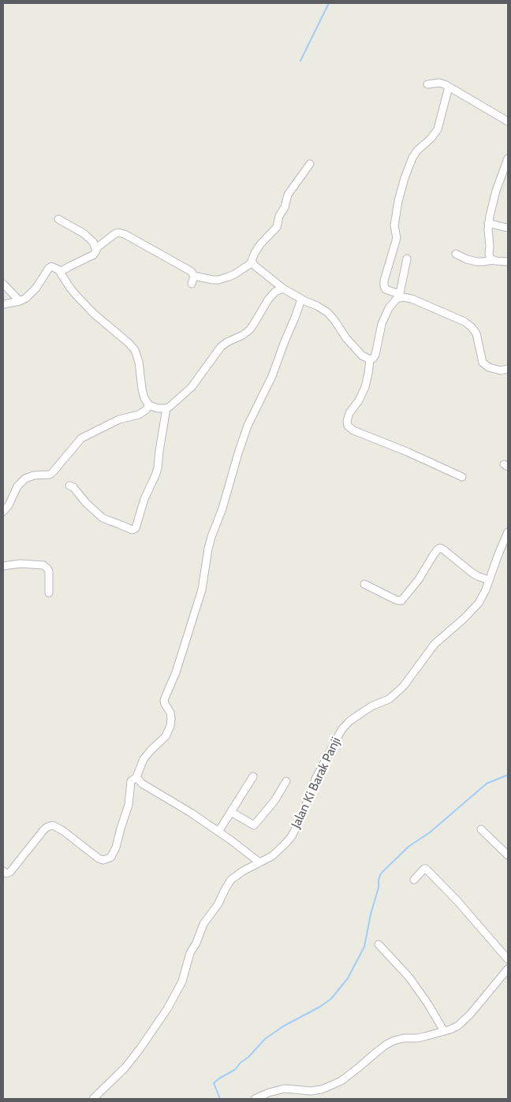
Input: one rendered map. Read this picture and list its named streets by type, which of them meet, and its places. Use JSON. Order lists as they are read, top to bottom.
{
  "streets": {
    "street": ["Jalan Ki Barak Panji"]
  }
}
